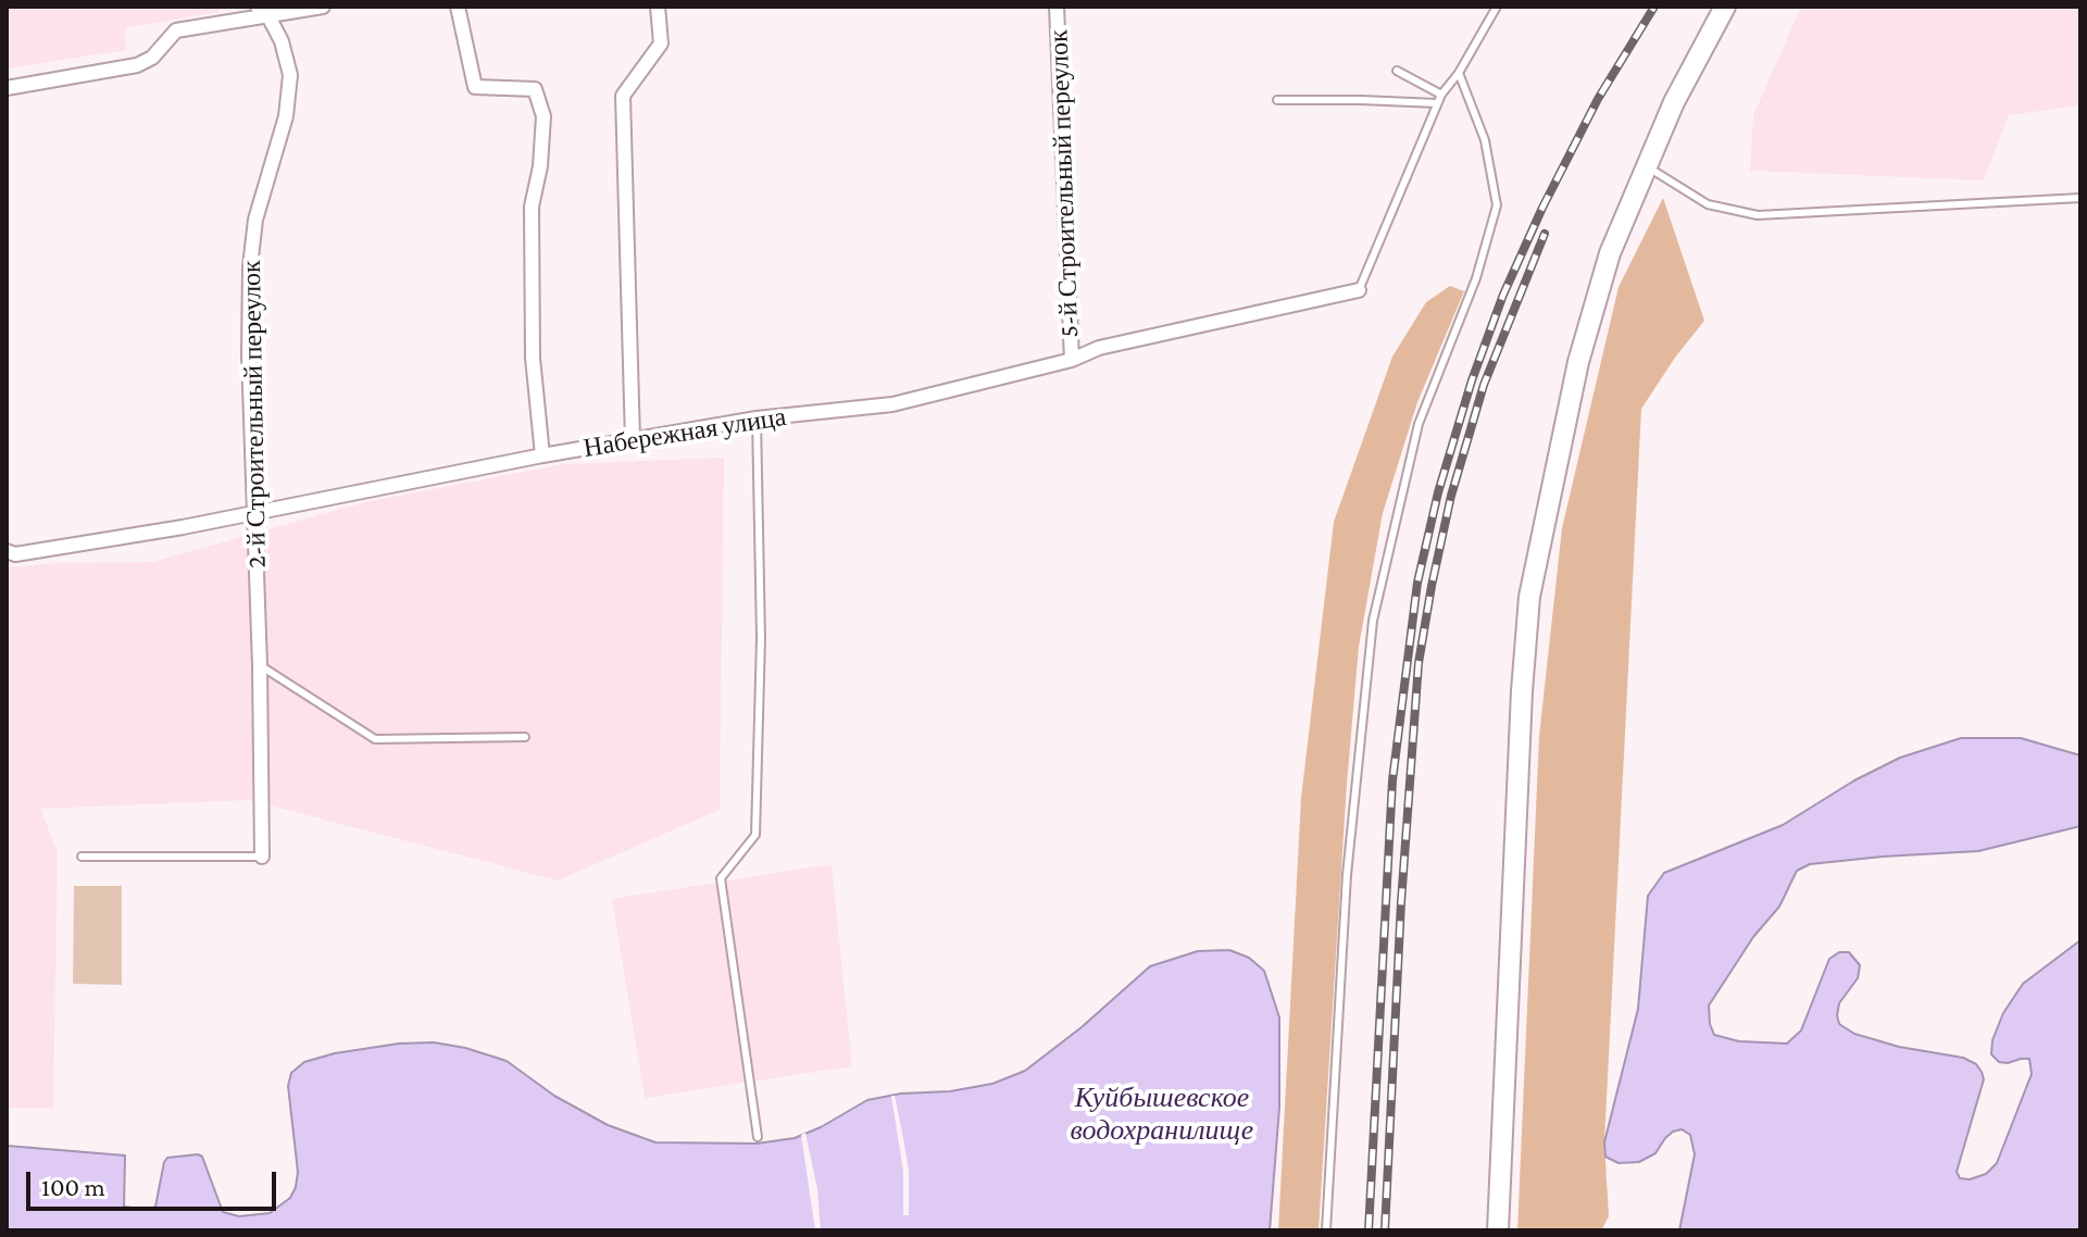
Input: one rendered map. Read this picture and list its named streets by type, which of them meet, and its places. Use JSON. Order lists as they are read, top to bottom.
{
  "streets": {
    "street": ["5-й Строительный переулок", "2-й Строительный переулок", "Набережная улица"]
  },
  "crossings": [
    ["5-й Строительный переулок", "Набережная улица"],
    ["2-й Строительный переулок", "Набережная улица"]
  ],
  "water": ["Куйбышевское водохранилище"],
  "scale_bar": "100 m"
}
